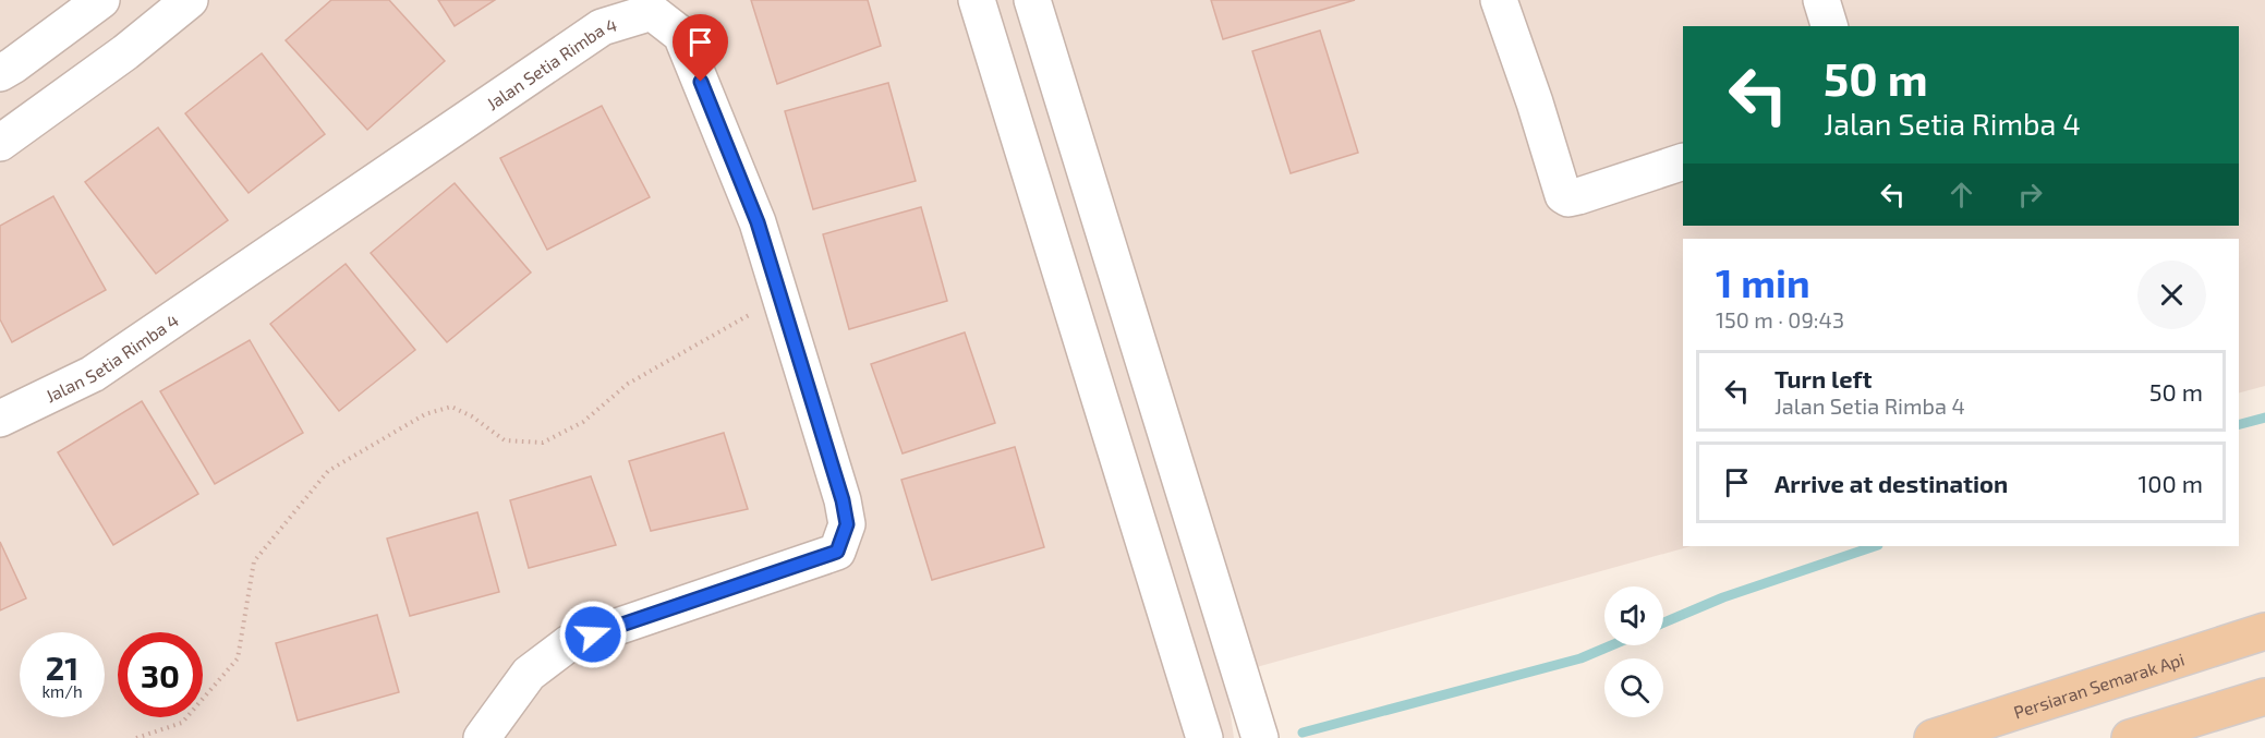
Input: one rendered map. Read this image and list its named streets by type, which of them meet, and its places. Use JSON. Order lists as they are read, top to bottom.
{
  "streets": {
    "main road": ["Persiaran Semarak Api"],
    "street": ["Jalan Setia Rimba 4"]
  },
  "page": {
    "turn": ["50 m", "Jalan Setia Rimba 4"],
    "heading": ["1 min", "150 m · 09:43"],
    "list": [
      {
        "name": "Turn left",
        "note": "Jalan Setia Rimba 4",
        "value": "50 m"
      },
      {
        "name": "Arrive at destination",
        "value": "100 m"
      }
    ],
    "speed": "21 km/h",
    "limit": "30"
  }
}
